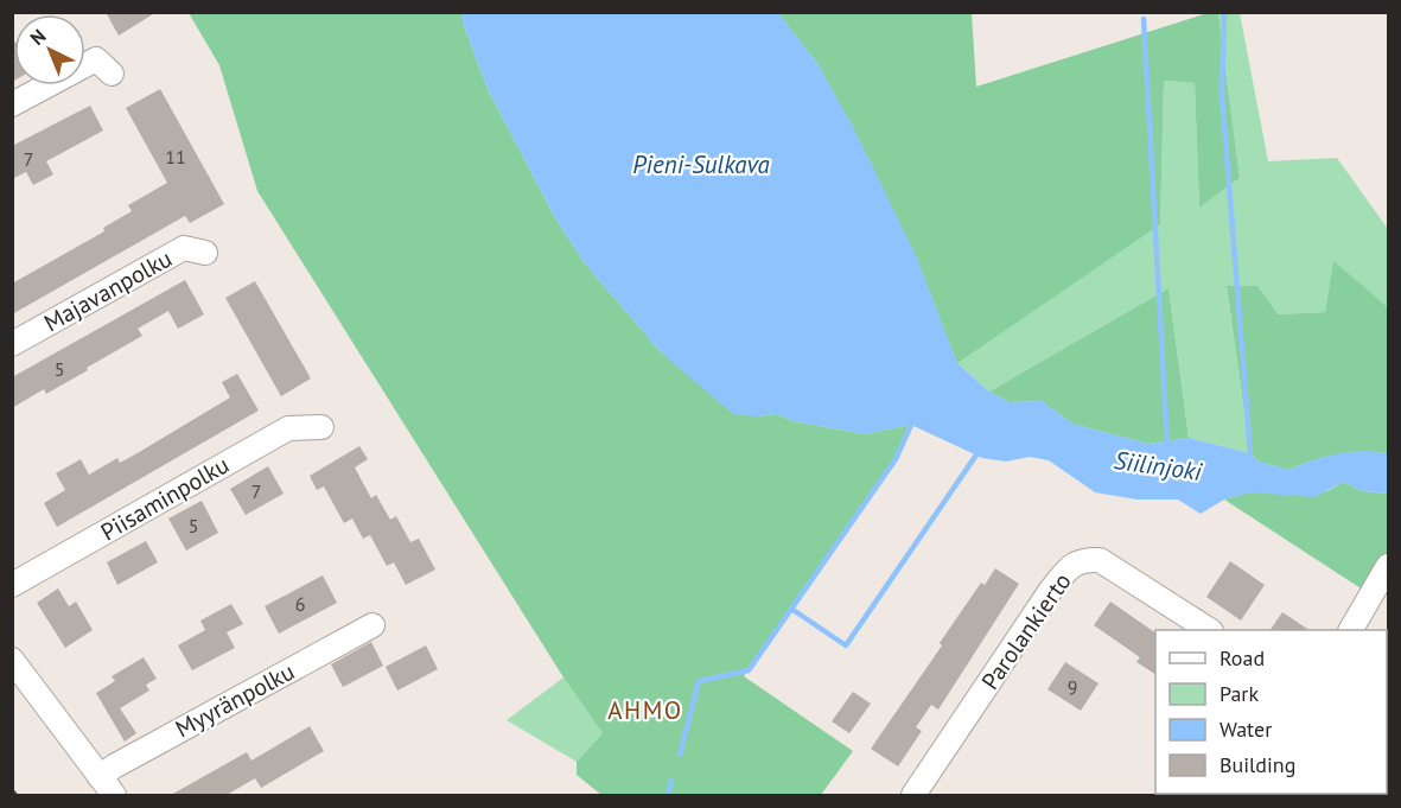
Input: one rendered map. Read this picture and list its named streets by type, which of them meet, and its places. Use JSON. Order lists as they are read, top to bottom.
{
  "streets": {
    "street": [
      "Majavanpolku",
      "Piisaminpolku",
      "Parolankierto",
      "Myyränpolku"
    ]
  },
  "districts": ["AHMO"],
  "water": ["Pieni-Sulkava", "Siilinjoki"],
  "house_numbers": [
    "11",
    "7",
    "5",
    "7",
    "5",
    "6",
    "9"
  ],
  "legend": [
    "Road",
    "Park",
    "Water",
    "Building"
  ],
  "north": "top left"
}
